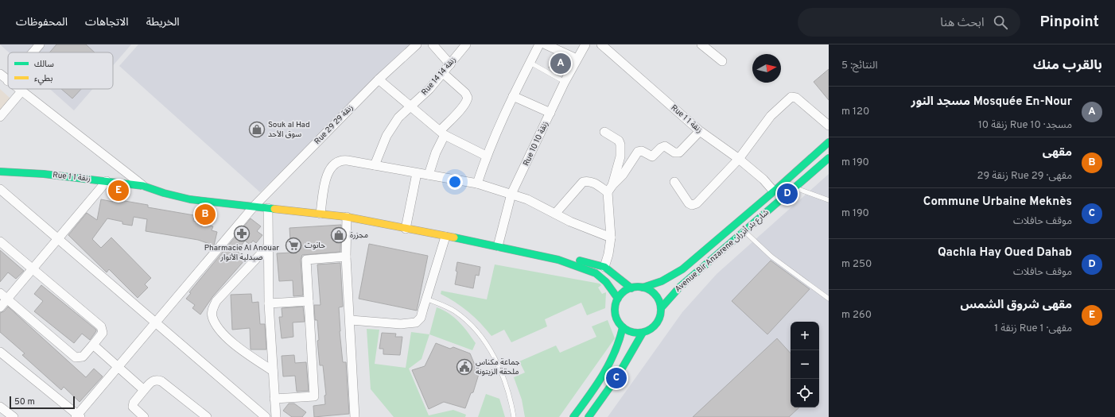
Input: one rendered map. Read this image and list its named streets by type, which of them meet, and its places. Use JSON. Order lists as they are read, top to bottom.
{
  "streets": {
    "main road": ["Rue 1 زنقة 1", "Avenue Bir Anzarene شارع بئر أنزران"],
    "street": ["Rue 14 زنقة 14", "Rue 29 زنقة 29", "Rue 10 زنقة 10"]
  },
  "crossings": [
    ["Rue 1 زنقة 1", "Rue 29 زنقة 29"],
    ["Rue 1 زنقة 1", "Rue 10 زنقة 10"],
    ["Rue 1 زنقة 1", "Avenue Bir Anzarene شارع بئر أنزران"]
  ],
  "places": {
    "shop": ["Souk al Had سوق الأحد", "مجزرة"],
    "pharmacy": ["Pharmacie Al Anouar صيدلية الأنوار"],
    "supermarket": ["حانوت"],
    "public building": ["جماعة مكناس ملحقة الزيتونة"]
  },
  "legend": ["سالك", "بطيء"],
  "scale_bar": "50 m",
  "north": "right",
  "page": {
    "header": "Pinpoint",
    "search": "ابحث هنا",
    "nav": ["الخريطة", "الاتجاهات", "المحفوظات"],
    "heading": ["بالقرب منك", "النتائج: 5"],
    "pins": [
      "A",
      "E",
      "D",
      "B",
      "C"
    ],
    "list": [
      {
        "mark": "A",
        "name": "Mosquée En-Nour مسجد النور",
        "note": "مسجد · Rue 10 زنقة 10",
        "value": "120 m"
      },
      {
        "mark": "B",
        "name": "مقهى",
        "note": "مقهى · Rue 29 زنقة 29",
        "value": "190 m"
      },
      {
        "mark": "C",
        "name": "Commune Urbaine Meknès",
        "note": "موقف حافلات",
        "value": "190 m"
      },
      {
        "mark": "D",
        "name": "Qachla Hay Oued Dahab",
        "note": "موقف حافلات",
        "value": "250 m"
      },
      {
        "mark": "E",
        "name": "مقهى شروق الشمس",
        "note": "مقهى · Rue 1 زنقة 1",
        "value": "260 m"
      }
    ],
    "map_buttons": ["+", "−"],
    "scale": "50 m"
  }
}
